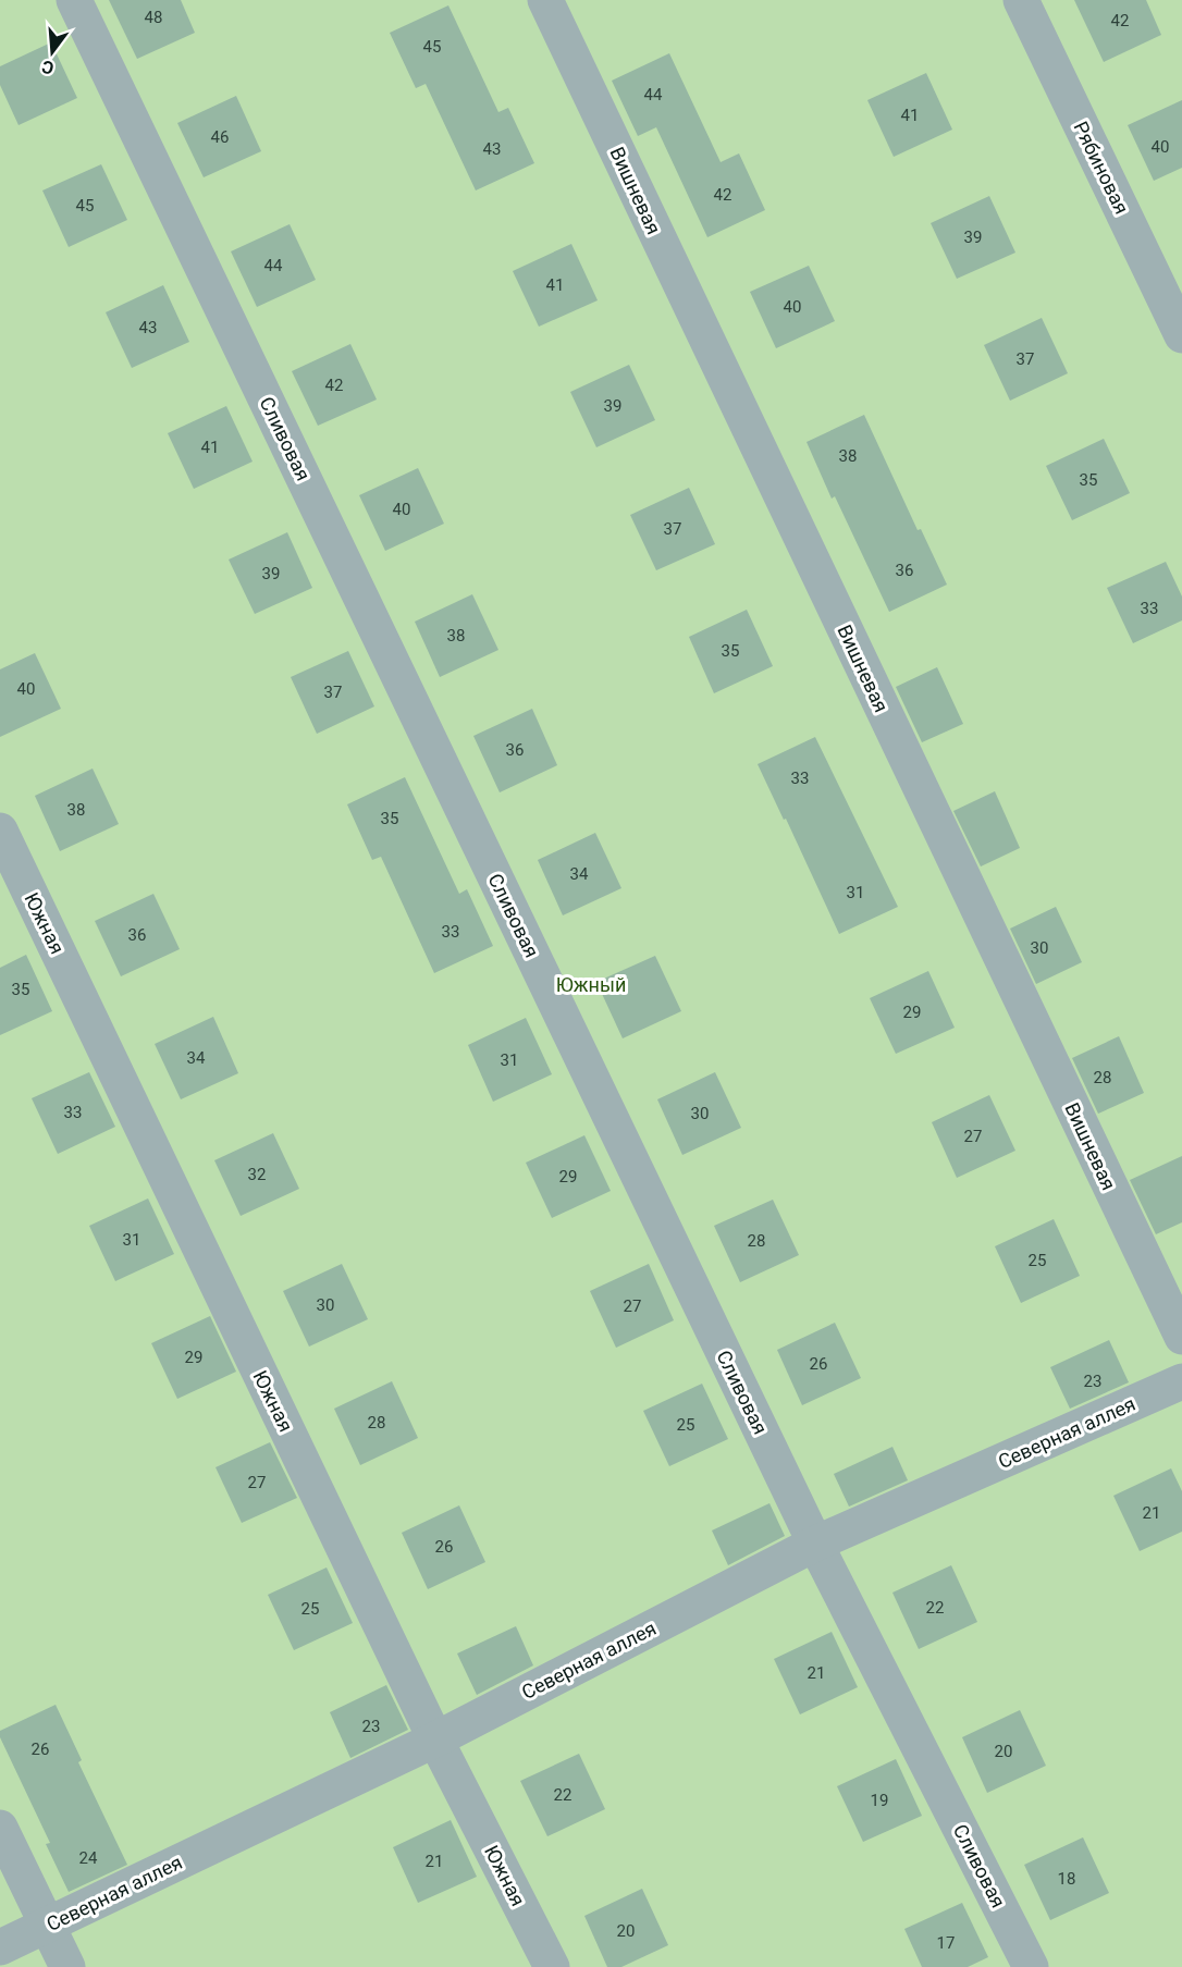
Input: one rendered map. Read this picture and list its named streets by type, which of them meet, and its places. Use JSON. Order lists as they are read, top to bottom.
{
  "streets": {
    "street": [
      "Рябиновая",
      "Вишневая",
      "Сливовая",
      "Южная",
      "Северная аллея"
    ]
  },
  "crossings": [
    ["Сливовая", "Северная аллея"],
    ["Южная", "Северная аллея"]
  ],
  "parks": ["Южный"],
  "house_numbers": [
    "48",
    "42",
    "45",
    "44",
    "41",
    "46",
    "40",
    "43",
    "42",
    "45",
    "39",
    "44",
    "41",
    "40",
    "43",
    "37",
    "42",
    "39",
    "41",
    "38",
    "35",
    "40",
    "37",
    "36",
    "39",
    "33",
    "38",
    "35",
    "40",
    "37",
    "36",
    "33",
    "38",
    "35",
    "34",
    "31",
    "33",
    "36",
    "30",
    "35",
    "29",
    "34",
    "31",
    "28",
    "33",
    "30",
    "27",
    "32",
    "29",
    "31",
    "28",
    "25",
    "30",
    "27",
    "29",
    "26",
    "23",
    "28",
    "25",
    "27",
    "21",
    "26",
    "22",
    "25",
    "21",
    "23",
    "26",
    "20",
    "22",
    "19",
    "24",
    "21",
    "18",
    "20",
    "17"
  ],
  "north": "bottom"
}
